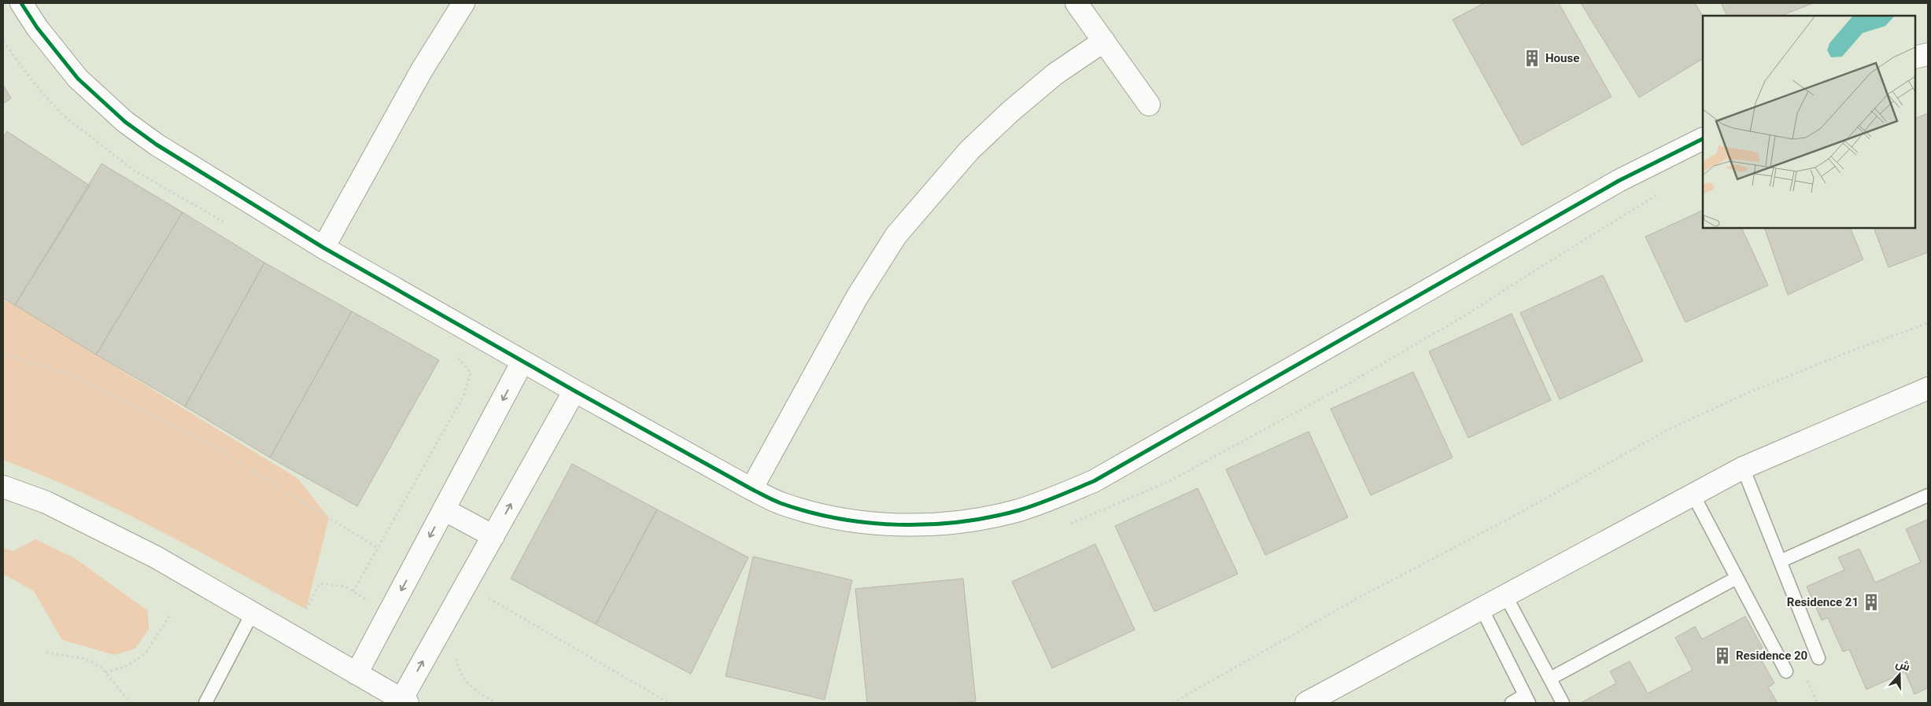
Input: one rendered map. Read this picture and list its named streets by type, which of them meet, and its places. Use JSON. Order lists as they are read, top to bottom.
{
  "places": {
    "building": ["House", "Residence 21", "Residence 20"]
  },
  "north": "top"
}
